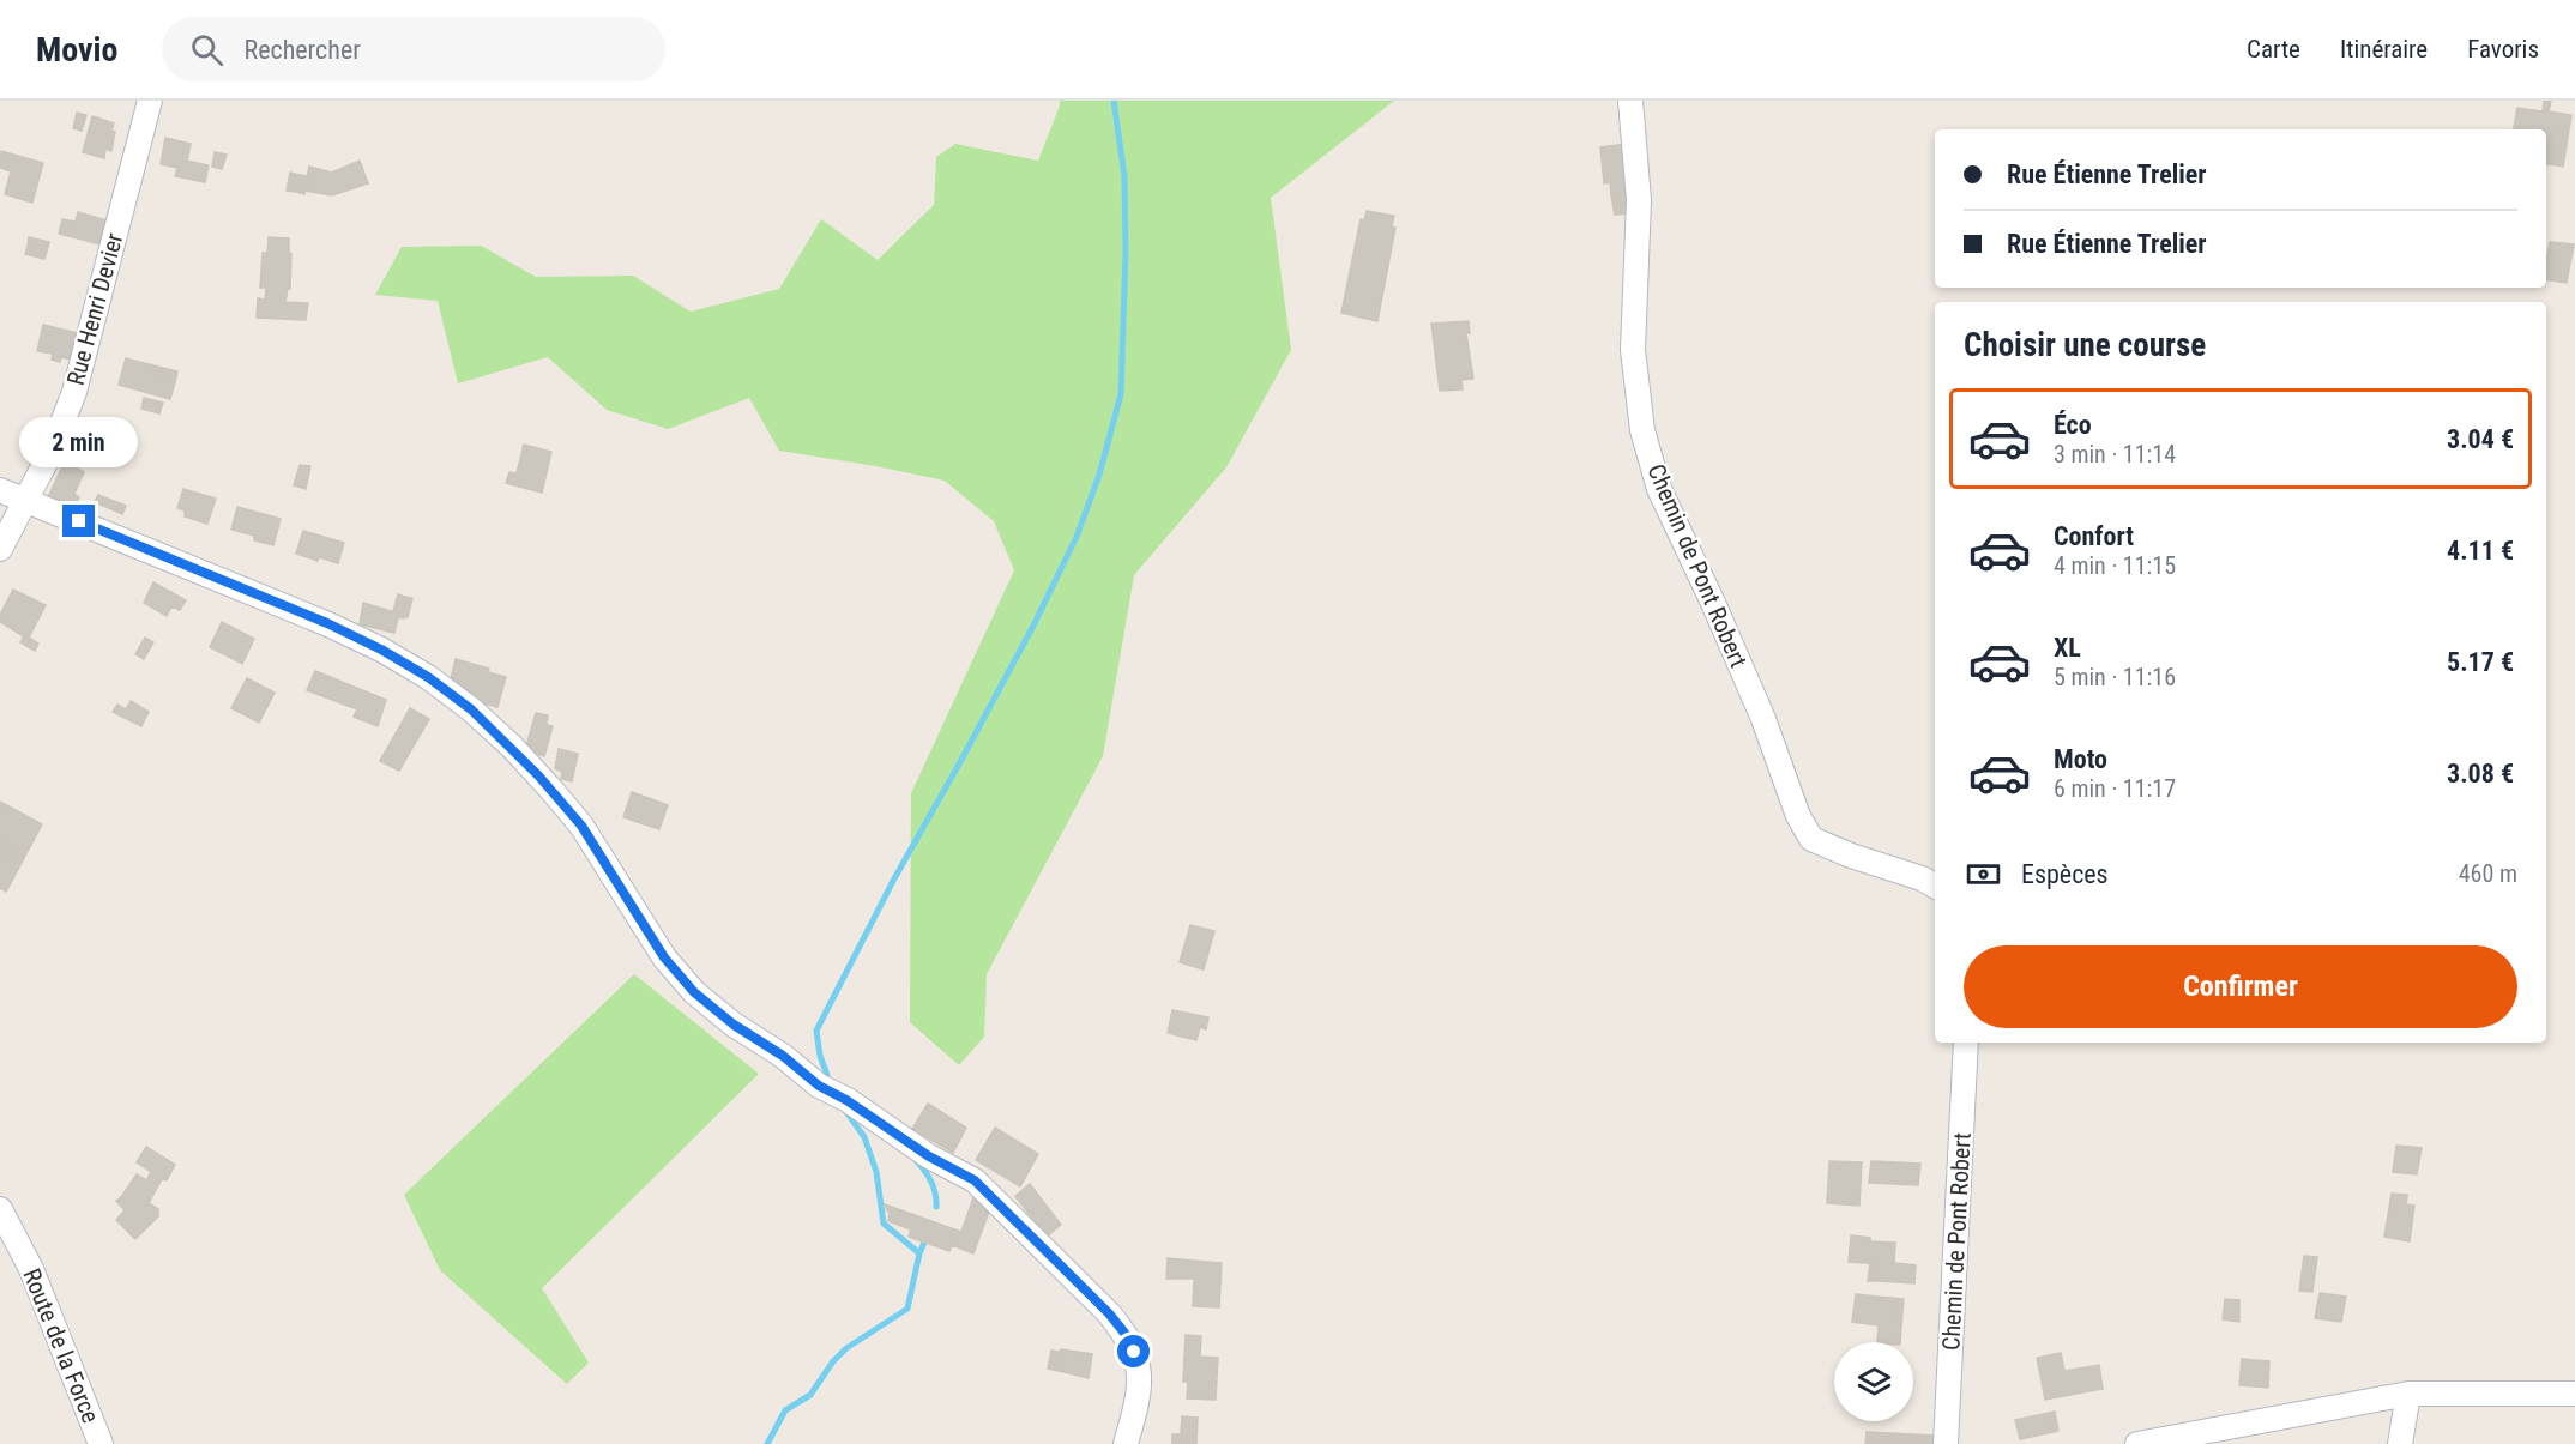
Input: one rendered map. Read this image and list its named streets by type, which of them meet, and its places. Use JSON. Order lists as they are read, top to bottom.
{
  "streets": {
    "street": ["Rue Henri Devier", "Chemin de Pont Robert", "Route de la Force"]
  },
  "page": {
    "header": "Movio",
    "search": "Rechercher",
    "nav": ["Carte", "Itinéraire", "Favoris"],
    "banner": ["Rue Étienne Trelier", "Rue Étienne Trelier"],
    "heading": "Choisir une course",
    "list": [
      {
        "name": "Éco",
        "note": "3 min · 11:14",
        "value": "3.04 €"
      },
      {
        "name": "Confort",
        "note": "4 min · 11:15",
        "value": "4.11 €"
      },
      {
        "name": "XL",
        "note": "5 min · 11:16",
        "value": "5.17 €"
      },
      {
        "name": "Moto",
        "note": "6 min · 11:17",
        "value": "3.08 €"
      }
    ],
    "bubble": "2 min",
    "pay": ["Espèces", "460 m"],
    "buttons": "Confirmer"
  }
}
